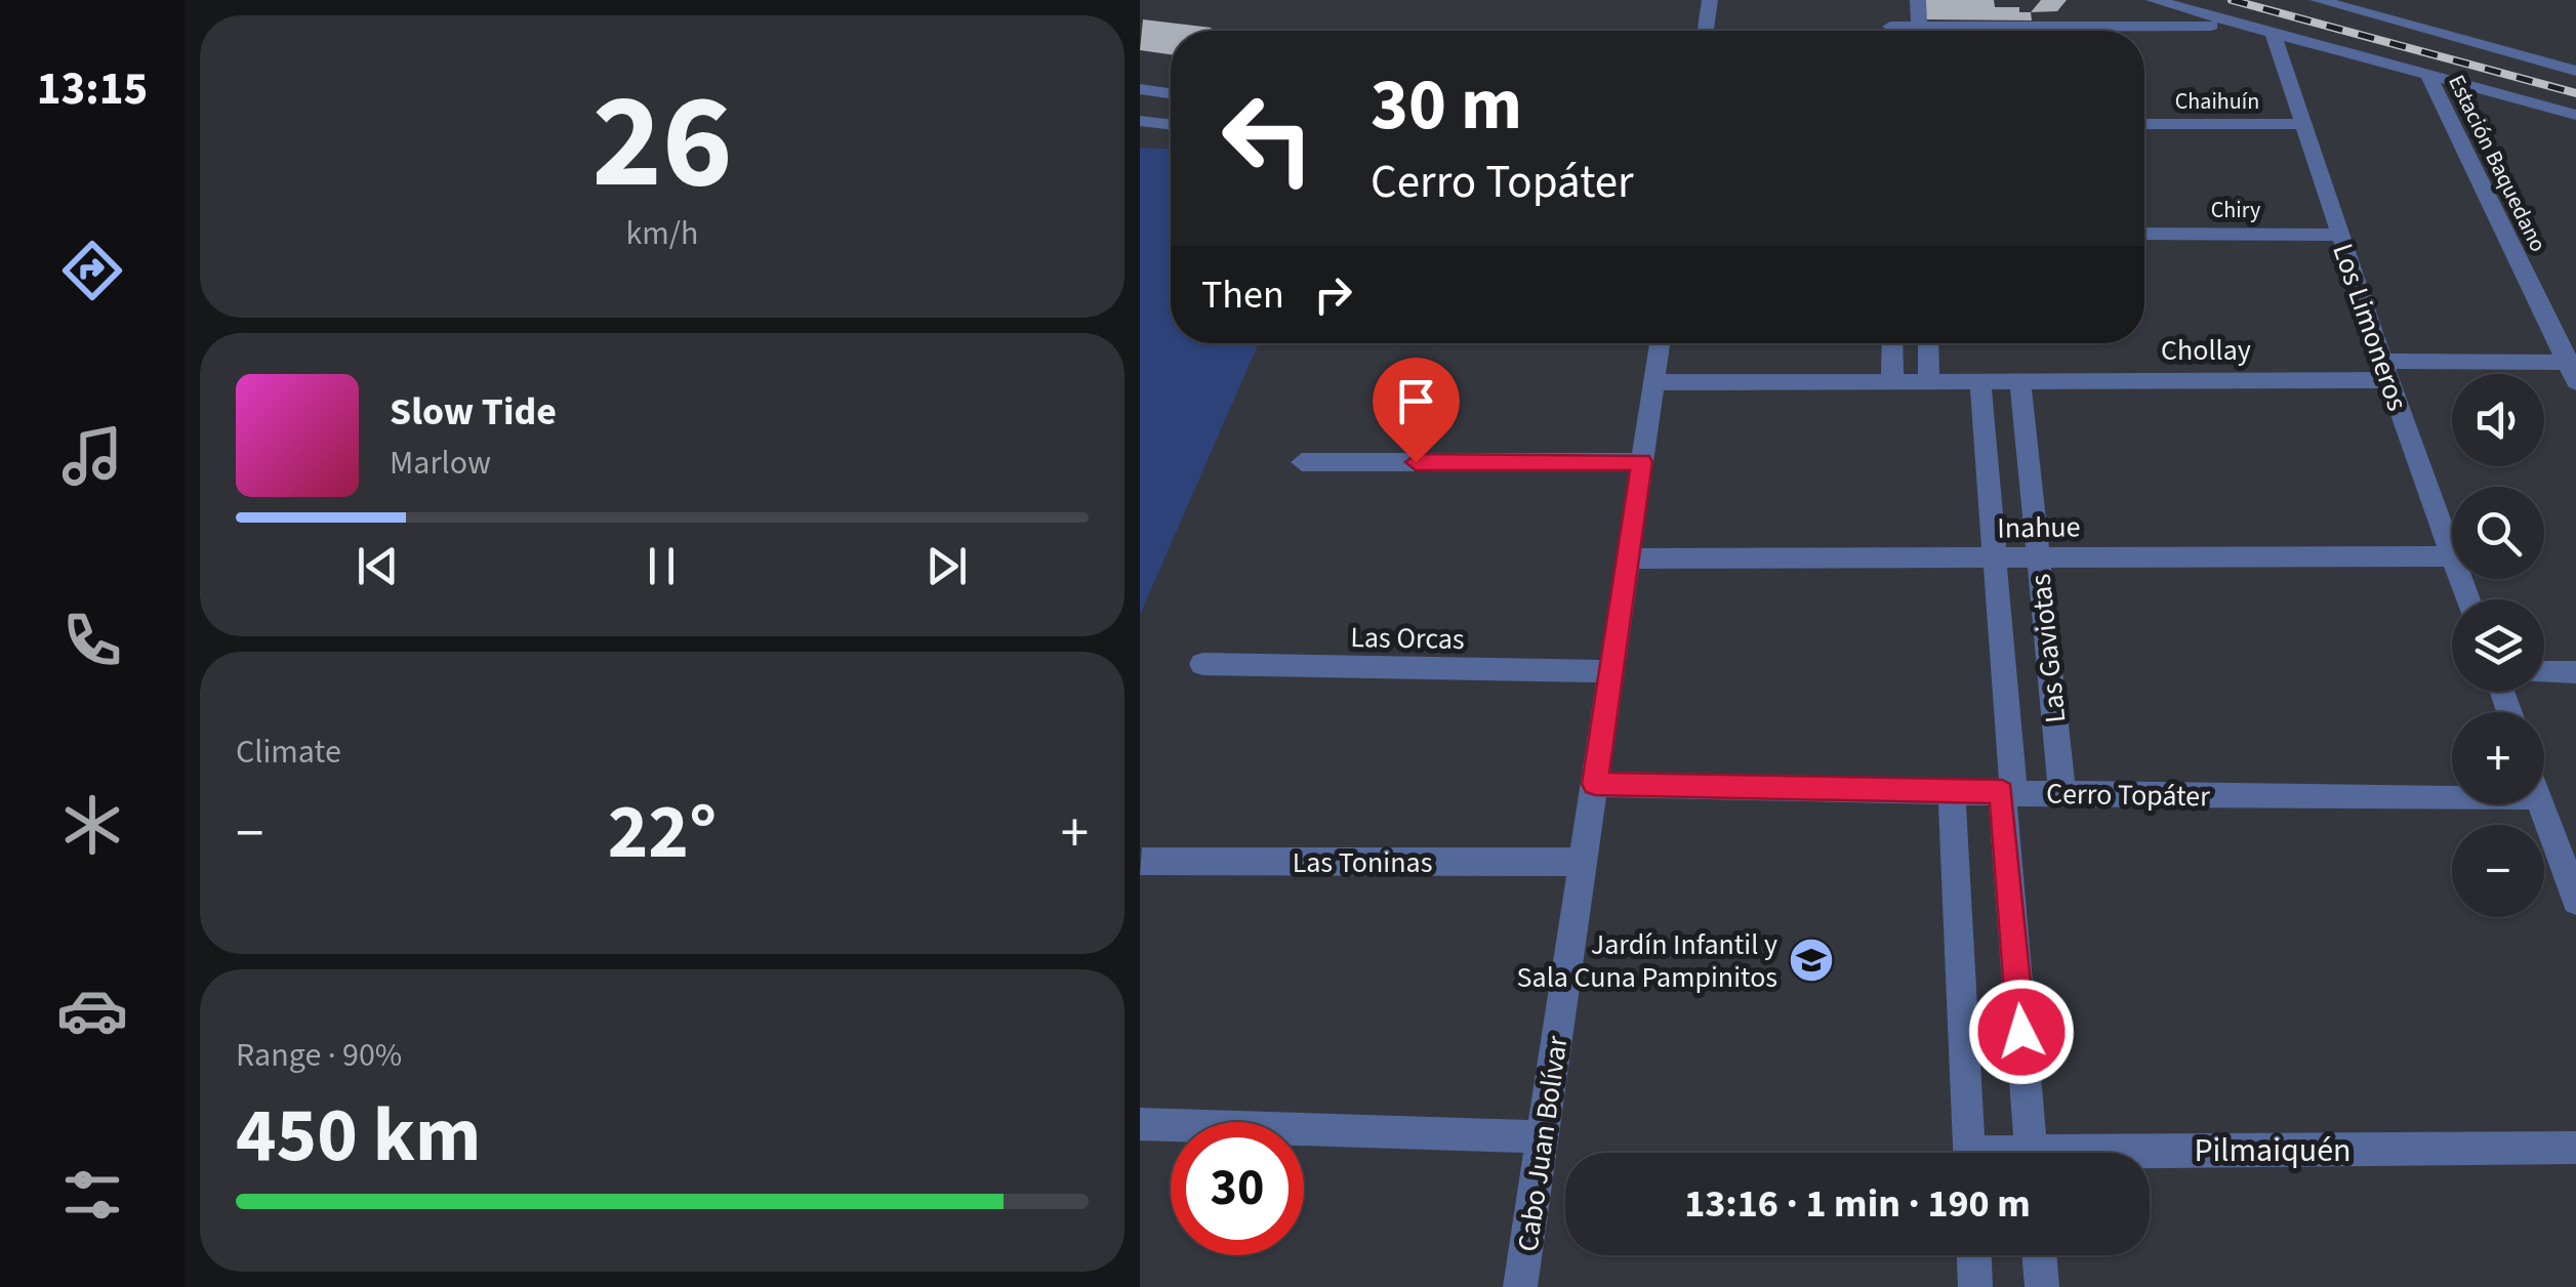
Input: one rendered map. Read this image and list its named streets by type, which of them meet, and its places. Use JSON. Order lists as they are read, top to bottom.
{
  "streets": {
    "street": [
      "Chaihuín",
      "Estación Baquedano",
      "Chiry",
      "Los Limoneros",
      "Chollay",
      "Inahue",
      "Las Orcas",
      "Las Gaviotas",
      "Cerro Topáter",
      "Las Toninas",
      "Cabo Juan Bolívar",
      "Pilmaiquén"
    ]
  },
  "crossings": [
    ["Chaihuín", "Los Limoneros"],
    ["Estación Baquedano", "Chollay"],
    ["Chiry", "Los Limoneros"],
    ["Los Limoneros", "Chollay"],
    ["Los Limoneros", "Inahue"],
    ["Chollay", "Las Gaviotas"],
    ["Chollay", "Cabo Juan Bolívar"],
    ["Inahue", "Las Gaviotas"],
    ["Inahue", "Cabo Juan Bolívar"],
    ["Las Orcas", "Cabo Juan Bolívar"],
    ["Las Gaviotas", "Cerro Topáter"],
    ["Cerro Topáter", "Cabo Juan Bolívar"],
    ["Las Toninas", "Cabo Juan Bolívar"]
  ],
  "places": {
    "school or university": ["Jardín Infantil y Sala Cuna Pampinitos"]
  },
  "page": {
    "tabs": "13:15",
    "tile": [
      ["26", "km/h"],
      "Climate",
      ["Range · 90%", "450 km"]
    ],
    "turn": ["30 m", "Cerro Topáter"],
    "then": "Then",
    "song": ["Slow Tide", "Marlow"],
    "map_buttons": ["+", "−"],
    "heat": ["−", "22°", "+"],
    "limit": "30",
    "trip": "13:16 · 1 min · 190 m"
  }
}
